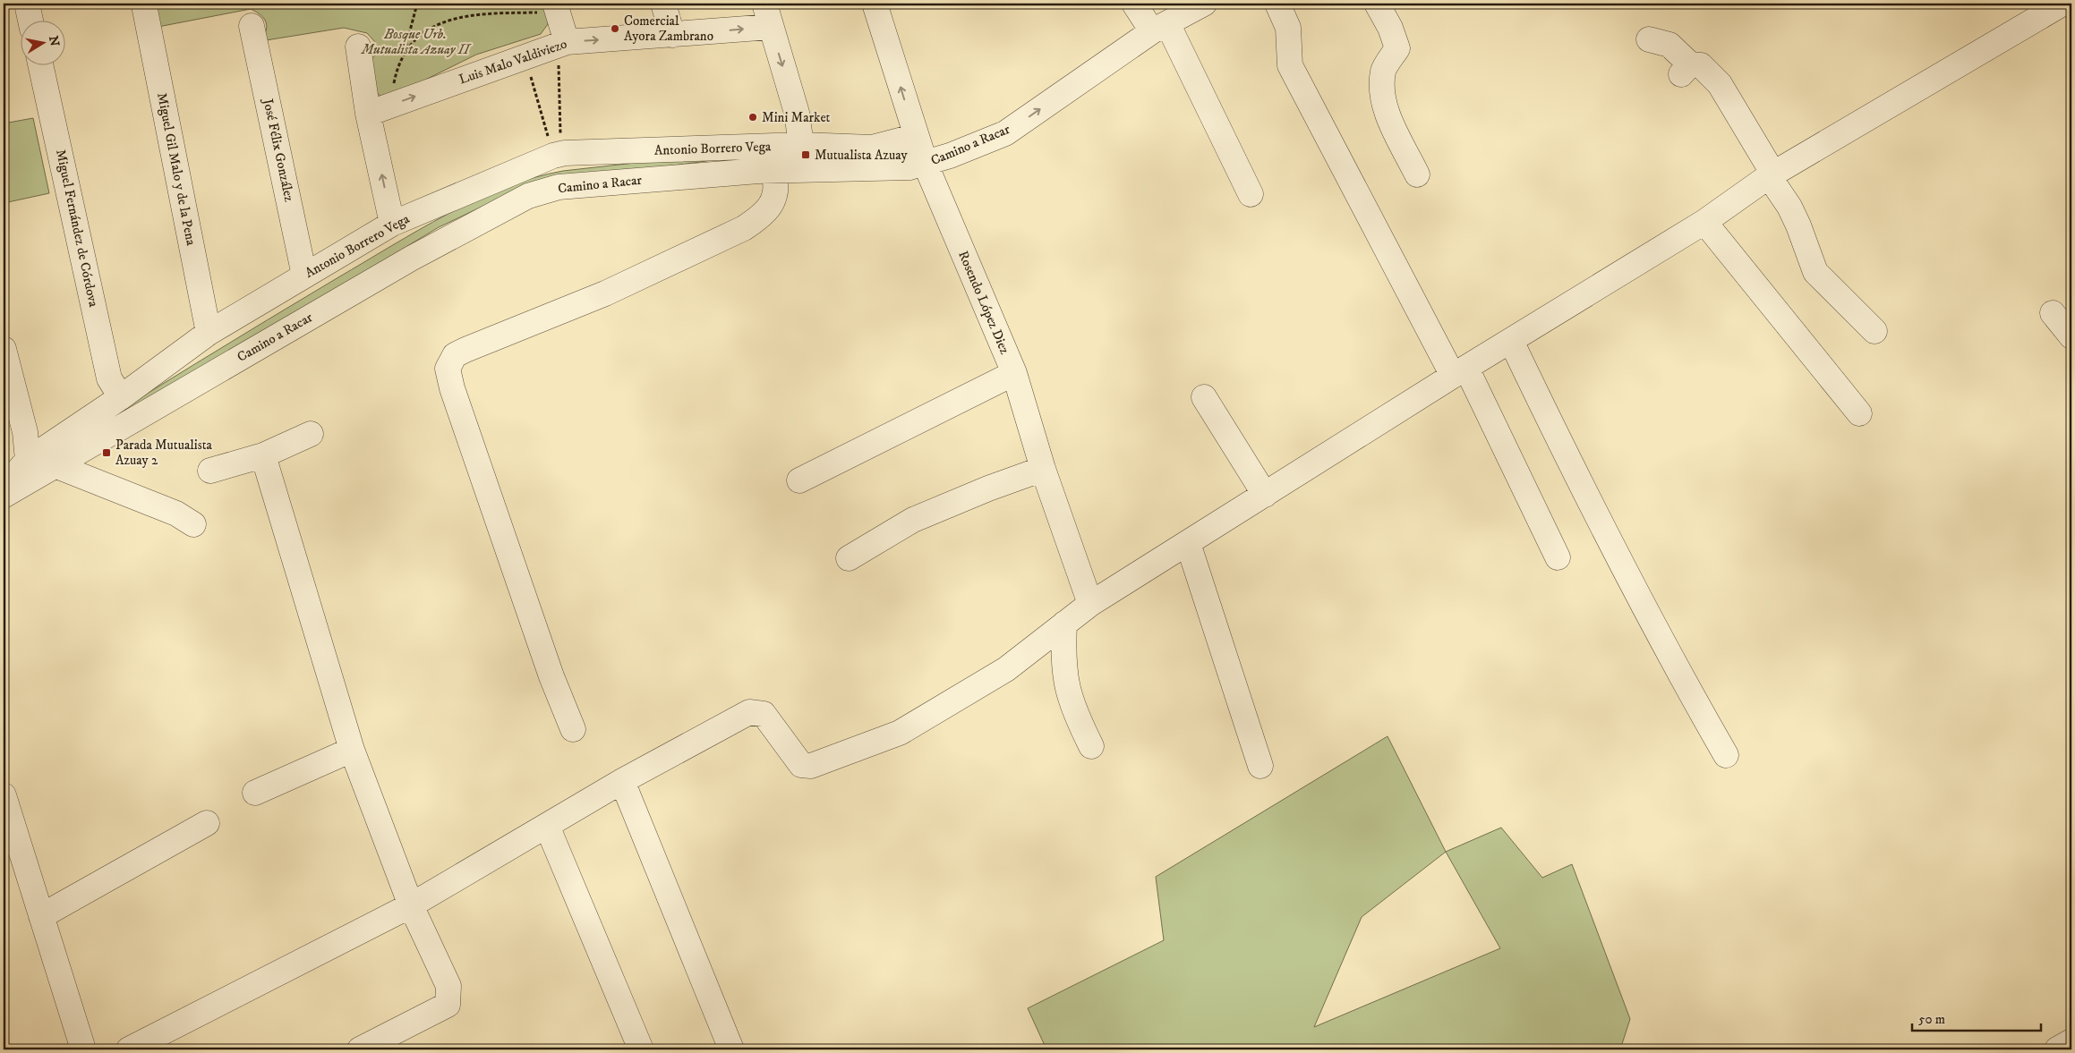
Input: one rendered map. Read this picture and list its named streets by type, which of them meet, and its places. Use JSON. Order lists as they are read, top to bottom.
{
  "streets": {
    "street": [
      "Luis Malo Valdiviezo",
      "Camino a Racar",
      "Antonio Borrero Vega",
      "José Félix González",
      "Miguel Gil Malo y de la Pena",
      "Miguel Fernández de Córdova",
      "Rosendo López Diez"
    ]
  },
  "crossings": [
    ["Camino a Racar", "Rosendo López Diez"],
    ["Antonio Borrero Vega", "José Félix González"],
    ["Antonio Borrero Vega", "Miguel Gil Malo y de la Pena"],
    ["Antonio Borrero Vega", "Miguel Fernández de Córdova"],
    ["Antonio Borrero Vega", "Rosendo López Diez"]
  ],
  "one_way": ["Luis Malo Valdiviezo"],
  "parks": ["Bosque Urb. Mutualista Azuay II"],
  "places": {
    "other": ["Comercial Ayora Zambrano", "Mini Market"],
    "transit": ["Mutualista Azuay", "Parada Mutualista Azuay 2"]
  },
  "scale_bar": "50 m",
  "north": "right"
}
